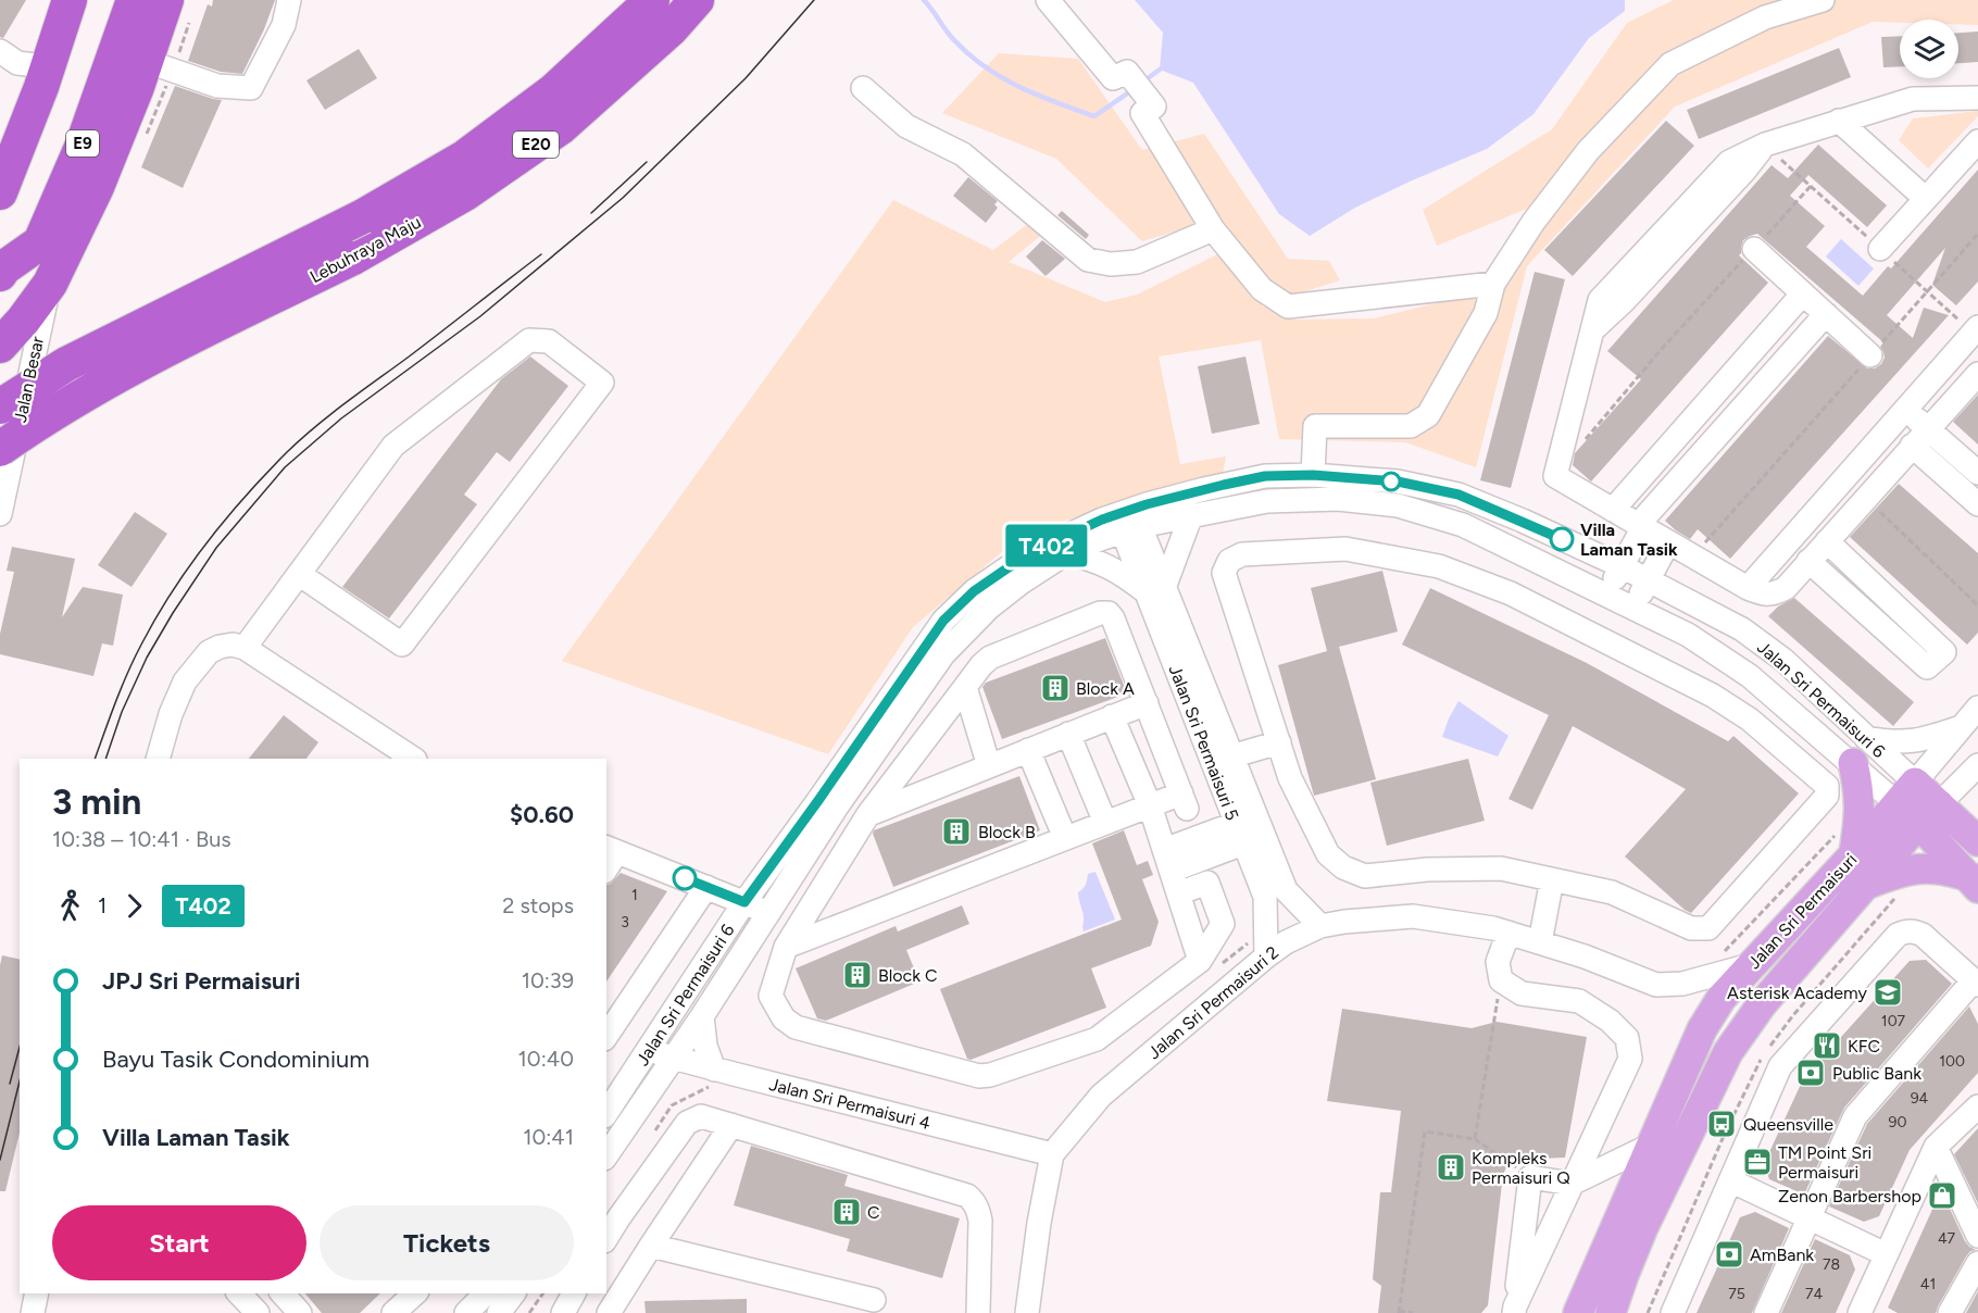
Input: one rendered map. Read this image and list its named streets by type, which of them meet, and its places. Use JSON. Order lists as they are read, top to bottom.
{
  "streets": {
    "highway": ["E9", "E20", "Lebuhraya Maju"],
    "main road": ["Jalan Sri Permaisuri"],
    "street": [
      "Jalan Besar",
      "Jalan Sri Permaisuri 6",
      "Jalan Sri Permaisuri 5",
      "Jalan Sri Permaisuri 2",
      "Jalan Sri Permaisuri 4"
    ]
  },
  "crossings": [
    ["E9", "Jalan Besar"],
    ["Jalan Sri Permaisuri 6", "Jalan Sri Permaisuri 5"],
    ["Jalan Sri Permaisuri 6", "Jalan Sri Permaisuri"],
    ["Jalan Sri Permaisuri 6", "Jalan Sri Permaisuri 4"],
    ["Jalan Sri Permaisuri 5", "Jalan Sri Permaisuri 2"],
    ["Jalan Sri Permaisuri", "Jalan Sri Permaisuri 2"],
    ["Jalan Sri Permaisuri 2", "Jalan Sri Permaisuri 4"]
  ],
  "places": {
    "other": ["Villa Laman Tasik"],
    "building": [
      "Block A",
      "Block B",
      "Block C",
      "Kompleks Permaisuri Q",
      "C"
    ],
    "school or university": ["Asterisk Academy"],
    "restaurant": ["KFC"],
    "bank": ["Public Bank", "AmBank"],
    "bus stop": ["Queensville"],
    "office": ["TM Point Sri Permaisuri"],
    "shop": ["Zenon Barbershop"]
  },
  "lines": ["bus line T402"],
  "house_numbers": [
    "1",
    "3",
    "107",
    "100",
    "94",
    "90",
    "47",
    "78",
    "41",
    "75",
    "74"
  ],
  "page": {
    "on_map": "T402",
    "heading": ["3 min", "10:38 – 10:41 · Bus", "$0.60"],
    "legs": ["1", "T402", "2 stops"],
    "list": [
      {
        "name": "JPJ Sri Permaisuri",
        "value": "10:39"
      },
      {
        "name": "Bayu Tasik Condominium",
        "value": "10:40"
      },
      {
        "name": "Villa Laman Tasik",
        "value": "10:41"
      }
    ],
    "buttons": ["Start", "Tickets"]
  }
}
